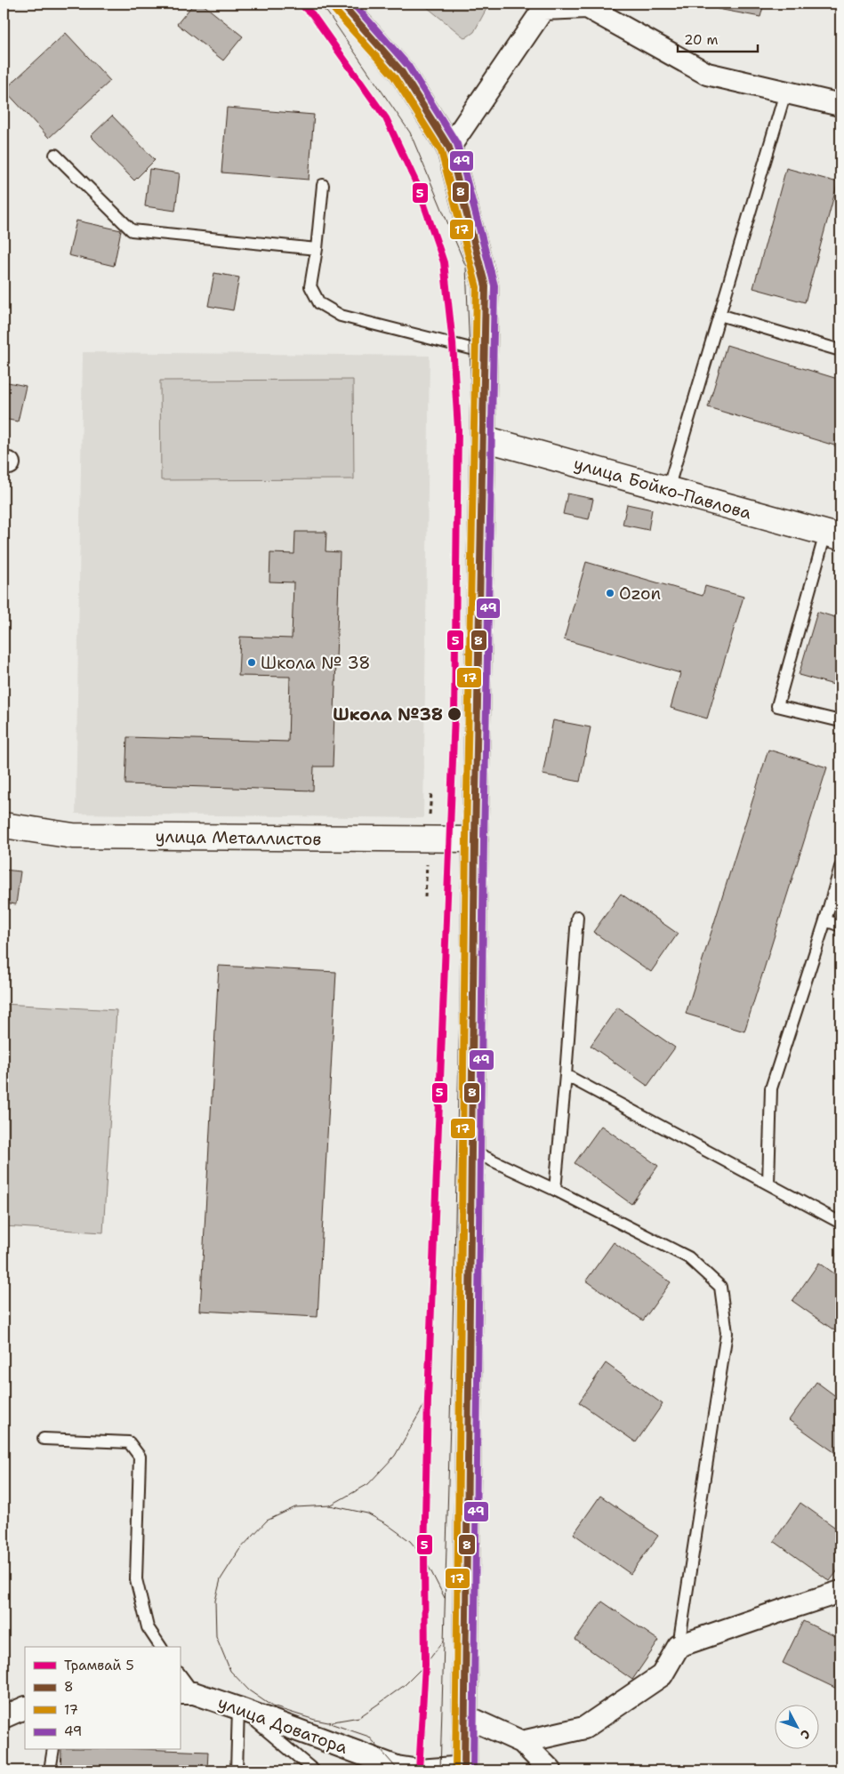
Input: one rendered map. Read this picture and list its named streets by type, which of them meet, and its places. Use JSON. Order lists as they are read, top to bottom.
{
  "streets": {
    "main road": ["улица Бойко-Павлова", "улица Металлистов"],
    "street": ["улица Доватора"]
  },
  "places": ["Ozon", "Школа № 38", "Школа №38"],
  "lines": [
    "tram line 5",
    "transit line 8",
    "transit line 49",
    "transit line 17"
  ],
  "legend": [
    "Трамвай 5",
    "8",
    "17",
    "49"
  ],
  "scale_bar": "20 m",
  "north": "bottom right"
}
